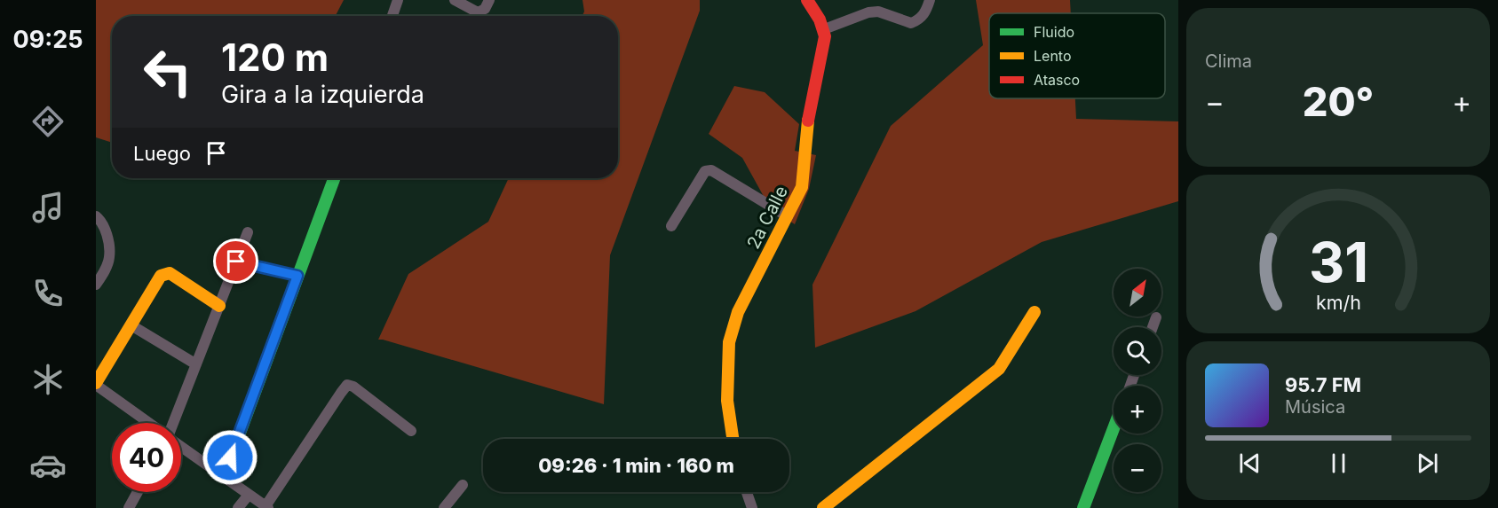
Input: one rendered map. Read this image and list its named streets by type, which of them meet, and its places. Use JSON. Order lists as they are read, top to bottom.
{
  "streets": {
    "street": ["2a Calle"]
  },
  "legend": ["Fluido", "Lento", "Atasco"],
  "north": "top right",
  "page": {
    "tabs": "09:25",
    "tile": "Clima",
    "turn": ["120 m", "Gira a la izquierda"],
    "heat": ["−", "20°", "+"],
    "then": "Luego",
    "map_buttons": ["+", "−"],
    "song": ["95.7 FM", "Música"],
    "limit": "40",
    "trip": "09:26 · 1 min · 160 m",
    "gauge": ["31", "km/h"]
  }
}
